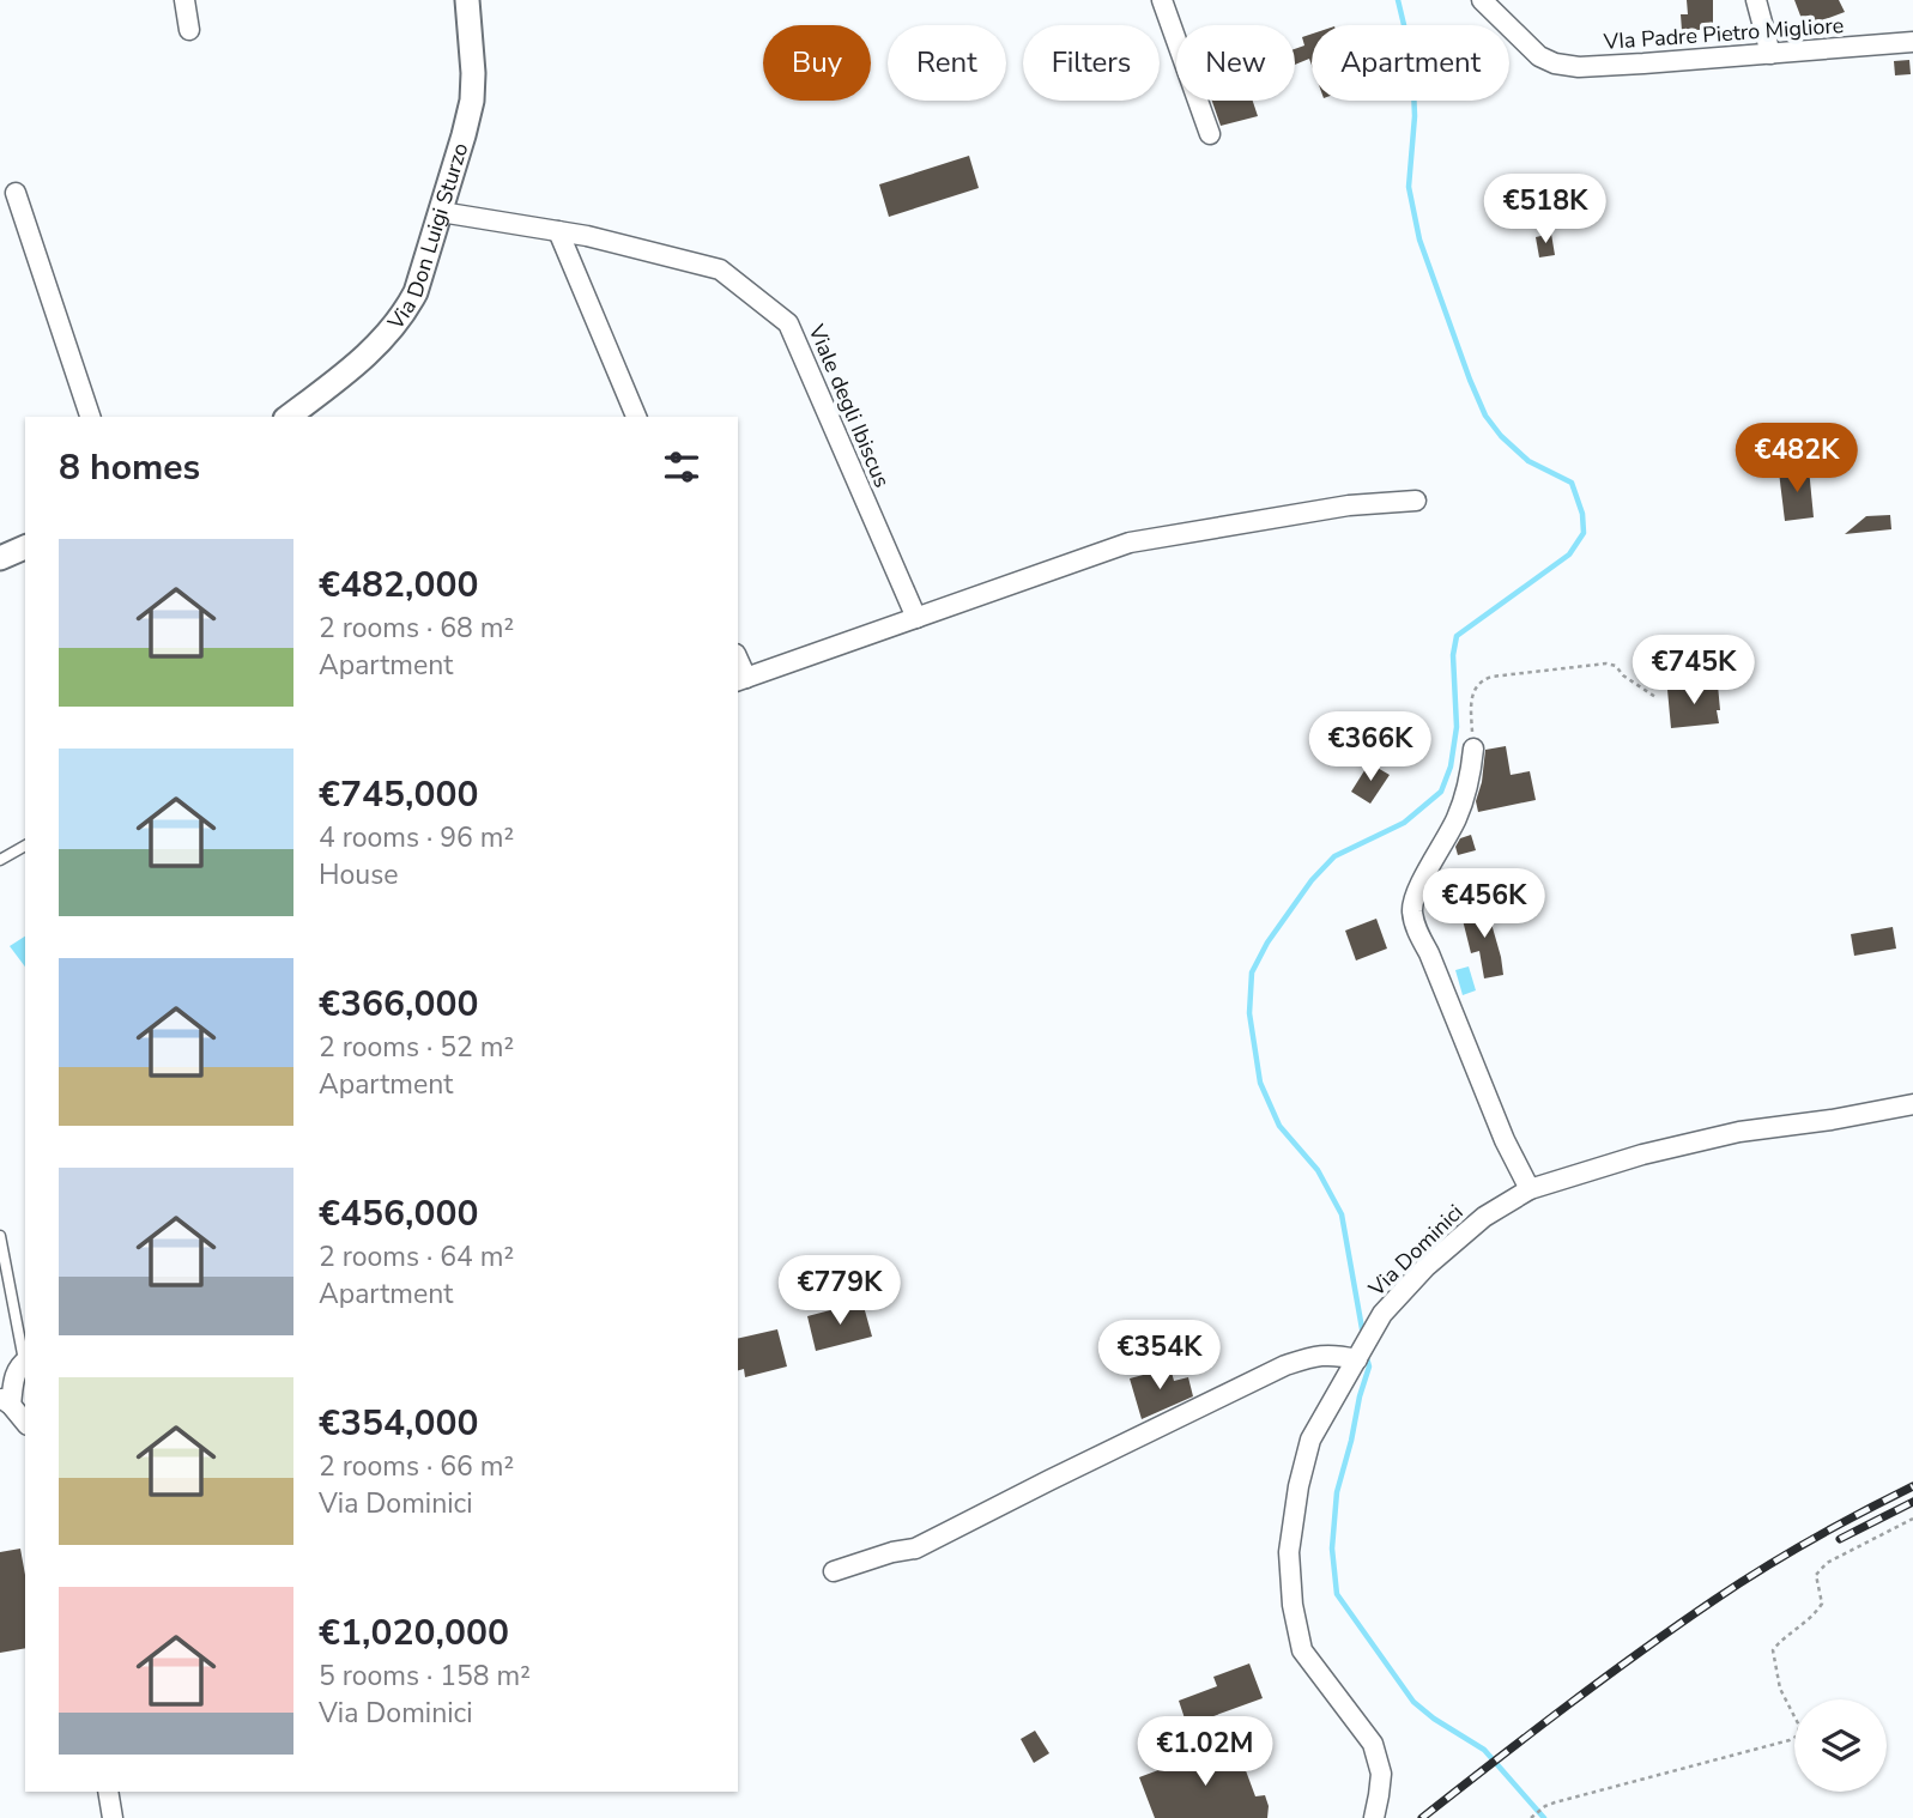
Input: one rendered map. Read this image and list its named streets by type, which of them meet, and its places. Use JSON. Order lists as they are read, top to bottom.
{
  "streets": {
    "street": [
      "VIa Padre Pietro Migliore",
      "Via Don Luigi Sturzo",
      "Viale degli Ibiscus",
      "Via Dominici"
    ]
  },
  "crossings": [
    ["Via Don Luigi Sturzo", "Viale degli Ibiscus"]
  ],
  "page": {
    "chip": [
      "Buy",
      "Rent",
      "Filters",
      "New",
      "Apartment"
    ],
    "price": [
      "€518K",
      "€482K",
      "€745K",
      "€366K",
      "€456K",
      "€779K",
      "€354K",
      "€1.02M"
    ],
    "heading": "8 homes",
    "list": [
      {
        "name": "€482,000",
        "note": "2 rooms · 68 m² · Apartment"
      },
      {
        "name": "€745,000",
        "note": "4 rooms · 96 m² · House"
      },
      {
        "name": "€366,000",
        "note": "2 rooms · 52 m² · Apartment"
      },
      {
        "name": "€456,000",
        "note": "2 rooms · 64 m² · Apartment"
      },
      {
        "name": "€354,000",
        "note": "2 rooms · 66 m² · Via Dominici"
      },
      {
        "name": "€1,020,000",
        "note": "5 rooms · 158 m² · Via Dominici"
      }
    ]
  }
}
